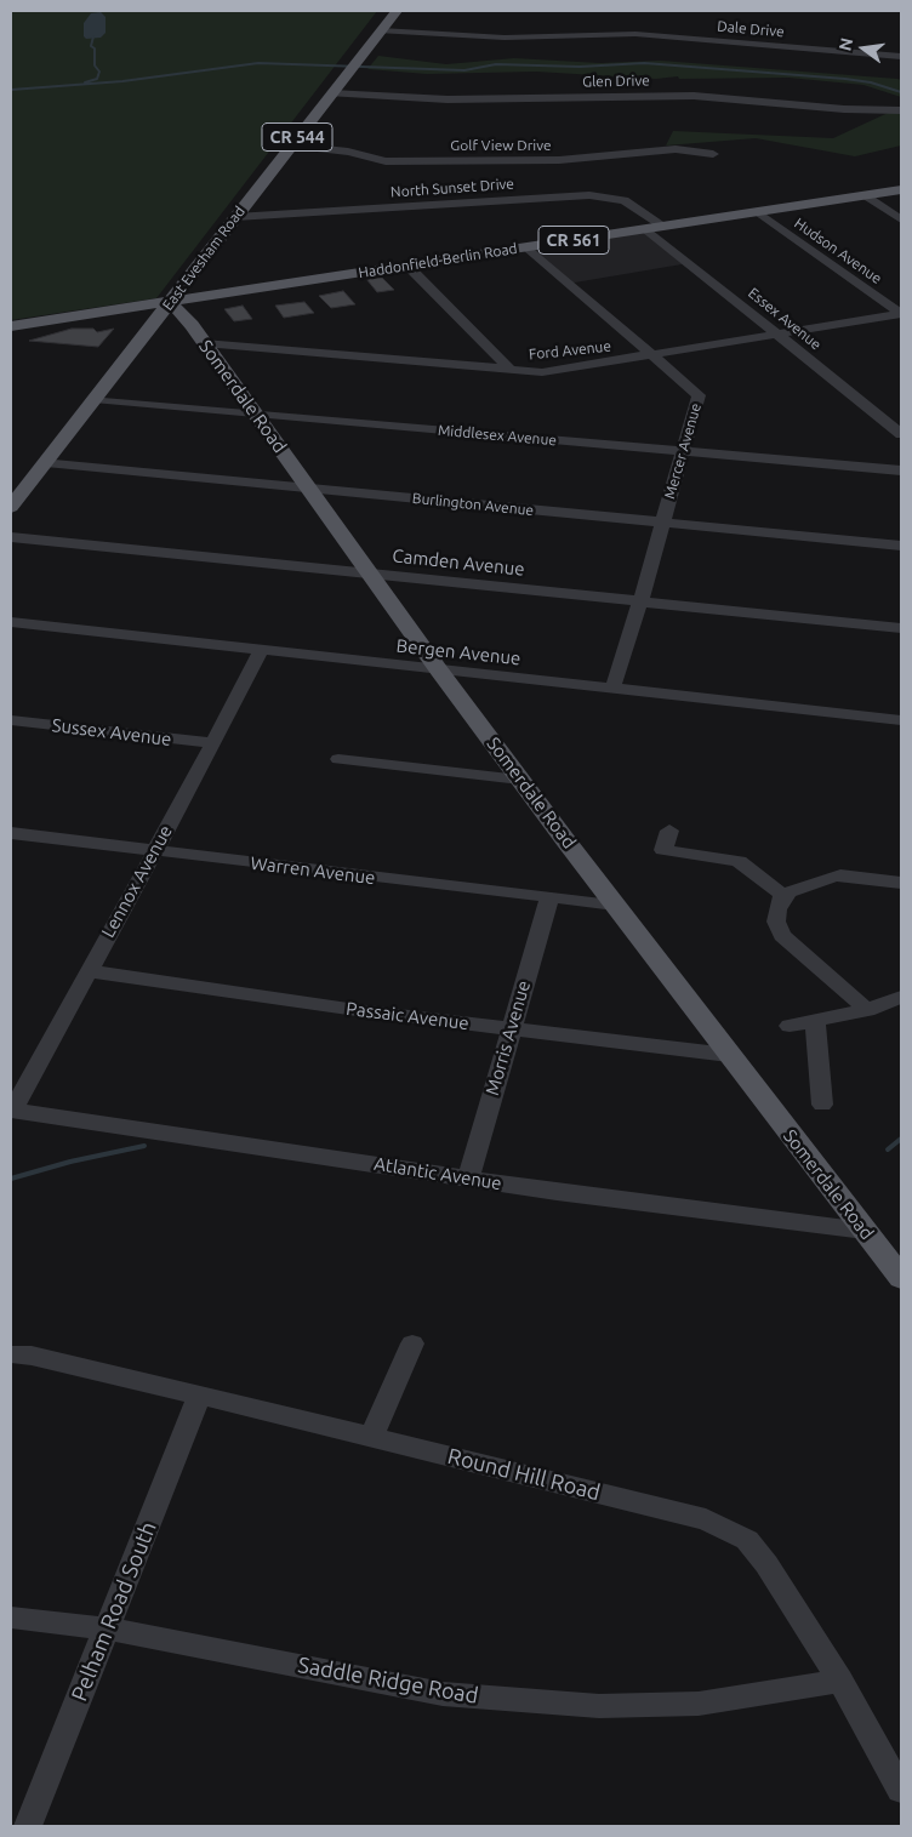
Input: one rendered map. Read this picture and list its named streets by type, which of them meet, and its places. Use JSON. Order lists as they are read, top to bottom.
{
  "streets": {
    "main road": [
      "CR 544",
      "CR 561",
      "East Evesham Road",
      "Haddonfield-Berlin Road",
      "Somerdale Road"
    ],
    "street": [
      "Dale Drive",
      "Glen Drive",
      "Golf View Drive",
      "North Sunset Drive",
      "Hudson Avenue",
      "Essex Avenue",
      "Ford Avenue",
      "Middlesex Avenue",
      "Mercer Avenue",
      "Burlington Avenue",
      "Camden Avenue",
      "Bergen Avenue",
      "Sussex Avenue",
      "Warren Avenue",
      "Lennox Avenue",
      "Passaic Avenue",
      "Morris Avenue",
      "Atlantic Avenue",
      "Round Hill Road",
      "Pelham Road South",
      "Saddle Ridge Road"
    ]
  },
  "crossings": [
    ["Dale Drive", "East Evesham Road"],
    ["Glen Drive", "East Evesham Road"],
    ["Golf View Drive", "East Evesham Road"],
    ["North Sunset Drive", "East Evesham Road"],
    ["North Sunset Drive", "Haddonfield-Berlin Road"],
    ["Hudson Avenue", "Haddonfield-Berlin Road"],
    ["Hudson Avenue", "Ford Avenue"],
    ["East Evesham Road", "Haddonfield-Berlin Road"],
    ["East Evesham Road", "Somerdale Road"],
    ["East Evesham Road", "Middlesex Avenue"],
    ["East Evesham Road", "Burlington Avenue"],
    ["Haddonfield-Berlin Road", "Essex Avenue"],
    ["Haddonfield-Berlin Road", "Somerdale Road"],
    ["Haddonfield-Berlin Road", "Mercer Avenue"],
    ["Essex Avenue", "Ford Avenue"],
    ["Ford Avenue", "Somerdale Road"],
    ["Ford Avenue", "Mercer Avenue"],
    ["Somerdale Road", "Middlesex Avenue"],
    ["Somerdale Road", "Burlington Avenue"],
    ["Somerdale Road", "Camden Avenue"],
    ["Somerdale Road", "Bergen Avenue"],
    ["Somerdale Road", "Warren Avenue"],
    ["Somerdale Road", "Passaic Avenue"],
    ["Somerdale Road", "Atlantic Avenue"],
    ["Middlesex Avenue", "Mercer Avenue"],
    ["Mercer Avenue", "Burlington Avenue"],
    ["Mercer Avenue", "Camden Avenue"],
    ["Mercer Avenue", "Bergen Avenue"],
    ["Bergen Avenue", "Lennox Avenue"],
    ["Sussex Avenue", "Lennox Avenue"],
    ["Warren Avenue", "Lennox Avenue"],
    ["Warren Avenue", "Morris Avenue"],
    ["Lennox Avenue", "Passaic Avenue"],
    ["Lennox Avenue", "Atlantic Avenue"],
    ["Passaic Avenue", "Morris Avenue"],
    ["Morris Avenue", "Atlantic Avenue"],
    ["Round Hill Road", "Pelham Road South"],
    ["Round Hill Road", "Saddle Ridge Road"],
    ["Pelham Road South", "Saddle Ridge Road"]
  ],
  "north": "left"
}
